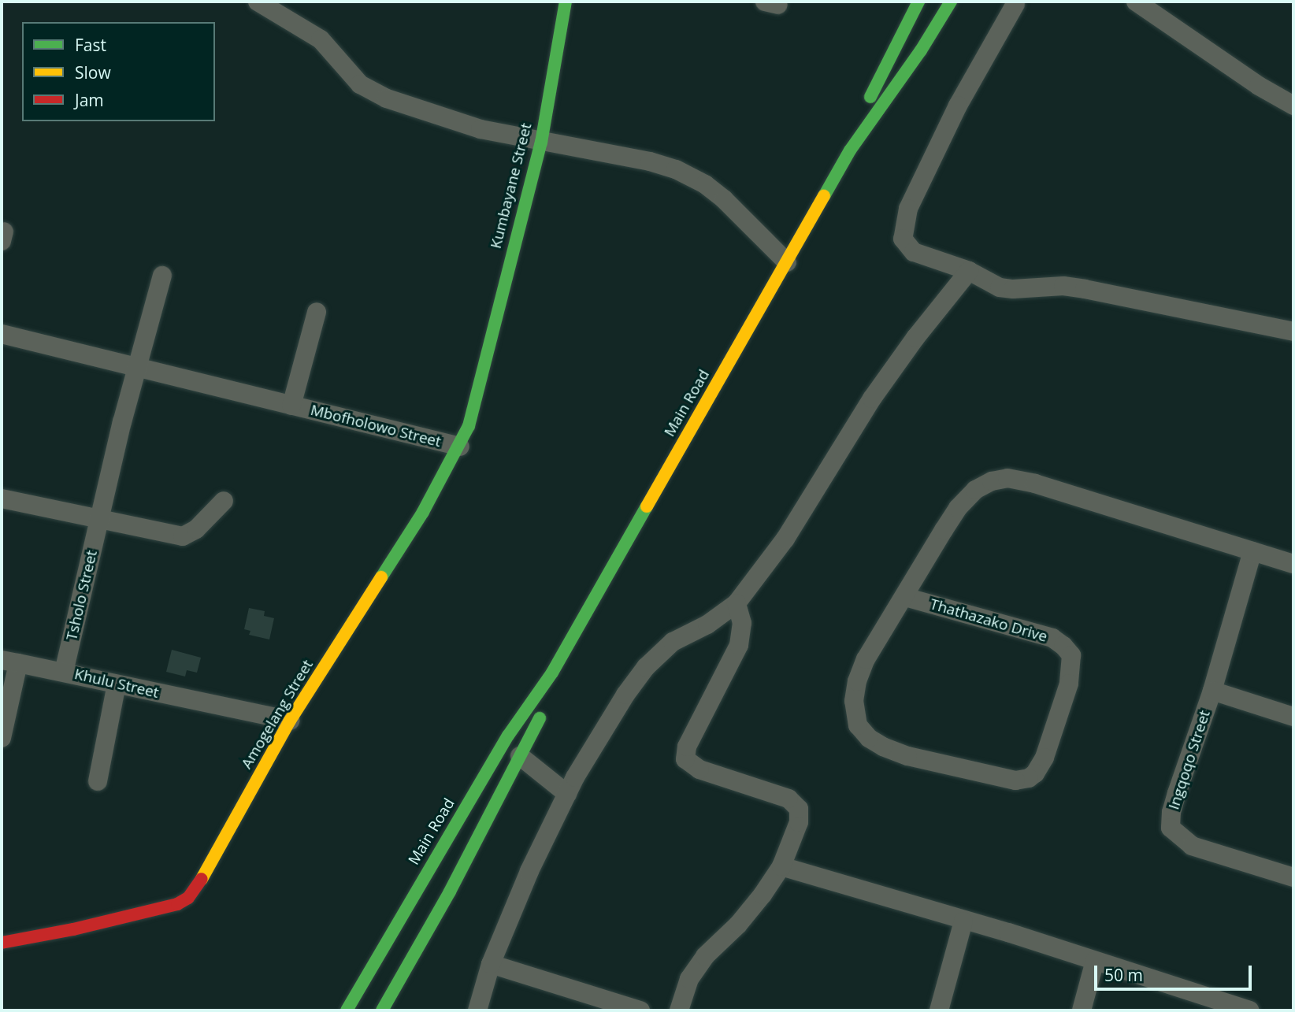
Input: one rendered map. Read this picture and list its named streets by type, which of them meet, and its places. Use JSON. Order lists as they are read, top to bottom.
{
  "streets": {
    "main road": ["Kumbayane Street", "Main Road", "Amogelang Street"],
    "street": [
      "Mbofholowo Street",
      "Tsholo Street",
      "Thathazako Drive",
      "Khulu Street",
      "Ingqoqo Street"
    ]
  },
  "crossings": [
    ["Kumbayane Street", "Amogelang Street"],
    ["Mbofholowo Street", "Tsholo Street"],
    ["Mbofholowo Street", "Amogelang Street"],
    ["Tsholo Street", "Khulu Street"],
    ["Thathazako Drive", "Ingqoqo Street"],
    ["Khulu Street", "Amogelang Street"]
  ],
  "legend": ["Fast", "Slow", "Jam"],
  "scale_bar": "50 m"
}
